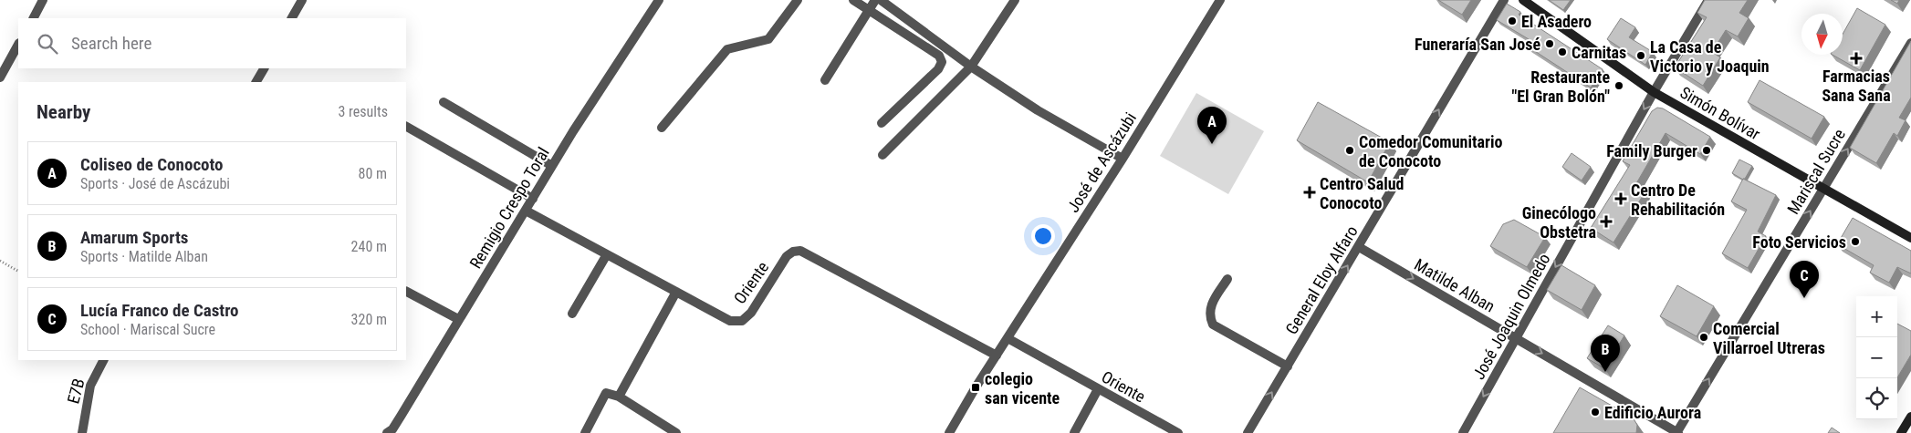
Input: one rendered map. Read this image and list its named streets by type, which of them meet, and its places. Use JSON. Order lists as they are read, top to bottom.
{
  "streets": {
    "street": [
      "Simón Bolívar",
      "José de Ascázubi",
      "Mariscal Sucre",
      "Remigio Crespo Toral",
      "General Eloy Alfaro",
      "Oriente",
      "Matilde Alban",
      "José Joaquin Olmedo",
      "E7B"
    ]
  },
  "crossings": [
    ["Simón Bolívar", "Mariscal Sucre"],
    ["Simón Bolívar", "José Joaquin Olmedo"],
    ["José de Ascázubi", "Oriente"],
    ["Mariscal Sucre", "Matilde Alban"],
    ["Remigio Crespo Toral", "Oriente"],
    ["General Eloy Alfaro", "Matilde Alban"],
    ["Matilde Alban", "José Joaquin Olmedo"]
  ],
  "one_way": [
    "Mariscal Sucre",
    "General Eloy Alfaro",
    "Matilde Alban",
    "José Joaquin Olmedo"
  ],
  "places": {
    "other": [
      "El Asadero",
      "Funeraría San José",
      "Carnitas",
      "La Casa de Victorio y Joaquin",
      "Restaurante \"El Gran Bolón\"",
      "Comedor Comunitario de Conocoto",
      "Family Burger",
      "Foto Servicios",
      "Comercial Villarroel Utreras",
      "Edificio Aurora"
    ],
    "health": [
      "Farmacias Sana Sana",
      "Centro Salud Conocoto",
      "Centro De Rehabilitación",
      "Ginecólogo Obstetra"
    ],
    "transit": ["colegio san vicente"]
  },
  "north": "bottom",
  "page": {
    "search": "Search here",
    "heading": ["Nearby", "3 results"],
    "pins": ["A", "C", "B"],
    "list": [
      {
        "mark": "A",
        "name": "Coliseo de Conocoto",
        "note": "Sports · José de Ascázubi",
        "value": "80 m"
      },
      {
        "mark": "B",
        "name": "Amarum Sports",
        "note": "Sports · Matilde Alban",
        "value": "240 m"
      },
      {
        "mark": "C",
        "name": "Lucía Franco de Castro",
        "note": "School · Mariscal Sucre",
        "value": "320 m"
      }
    ],
    "map_buttons": ["+", "−"]
  }
}
